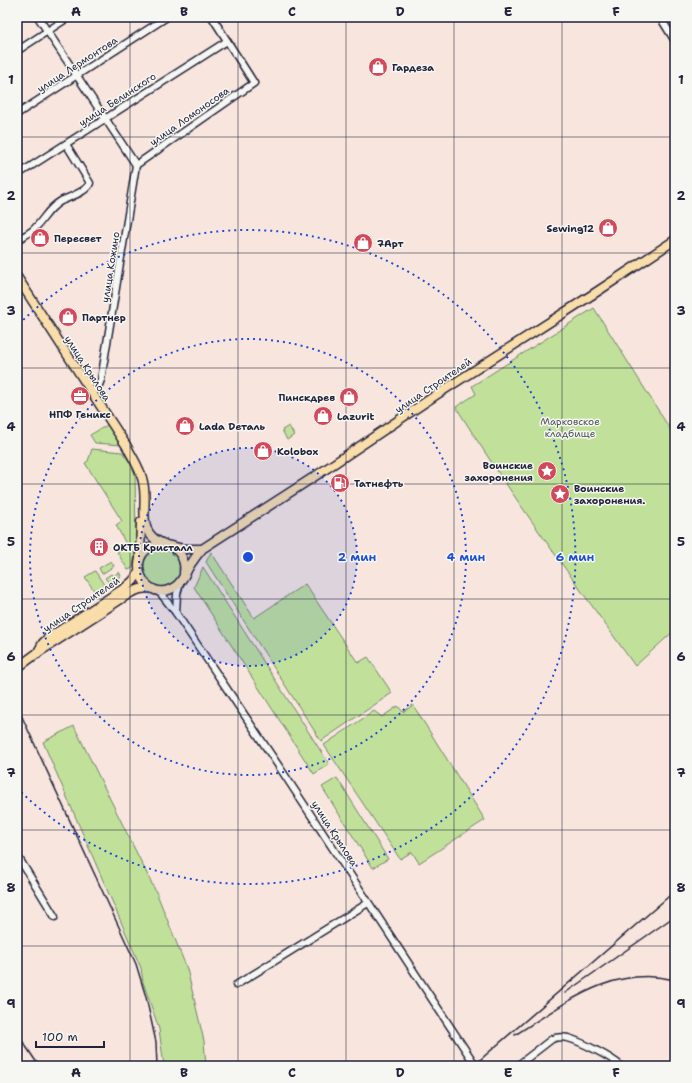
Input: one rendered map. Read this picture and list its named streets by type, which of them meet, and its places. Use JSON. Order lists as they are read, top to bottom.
{
  "streets": {
    "main road": ["улица Крылова", "улица Строителей"],
    "street": [
      "улица Лермонтова",
      "улица Белинского",
      "улица Ломоносова",
      "улица Кожино"
    ]
  },
  "crossings": [
    ["улица Белинского", "улица Ломоносова"],
    ["улица Ломоносова", "улица Кожино"],
    ["улица Кожино", "улица Крылова"],
    ["улица Крылова", "улица Строителей"]
  ],
  "parks": ["Марковское кладбище"],
  "places": {
    "shop": [
      "Гардеза",
      "Sewing12",
      "Пересвет",
      "7Арт",
      "Партнер",
      "Пинскдрев",
      "Lazurit",
      "Lada Dеталь",
      "Kolobox"
    ],
    "office": ["НПФ Геникс"],
    "place": ["Воинские захоронения", "Воинские захоронения."],
    "fuel station": ["Татнефть"],
    "building": ["ОКТБ Кристалл"]
  },
  "scale_bar": "100 m",
  "grid": {
    "columns": [
      "A",
      "B",
      "C",
      "D",
      "E",
      "F"
    ],
    "rows": [
      "1",
      "2",
      "3",
      "4",
      "5",
      "6",
      "7",
      "8",
      "9"
    ]
  },
  "rings": ["2 мин", "4 мин", "6 мин"]
}
